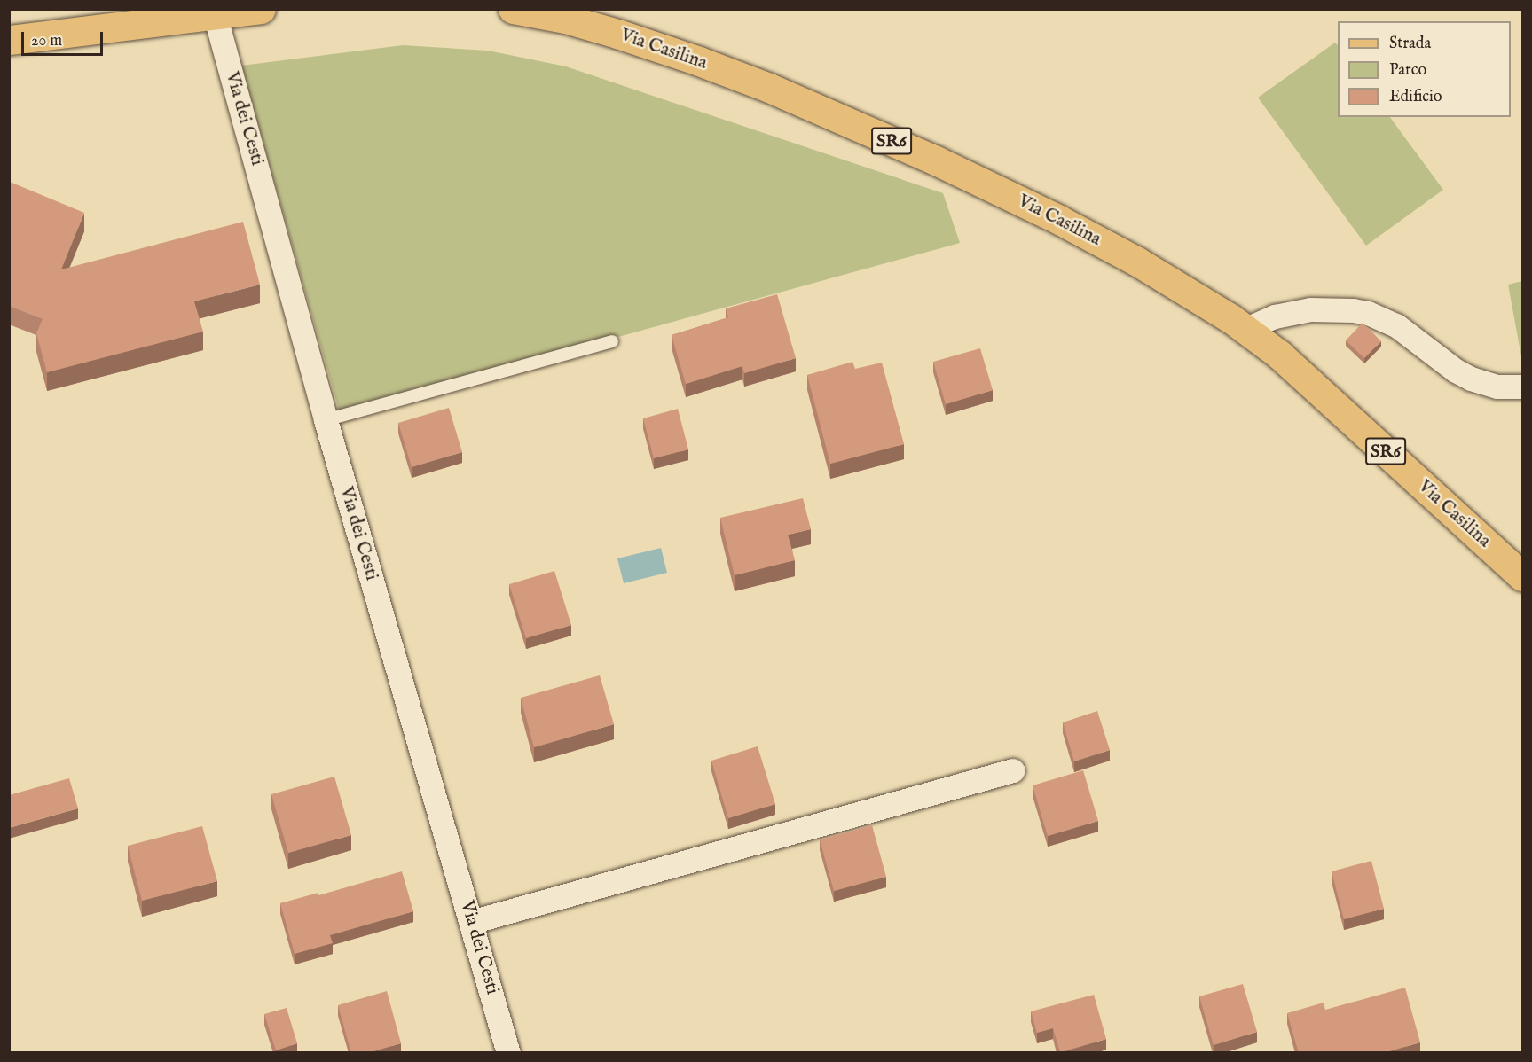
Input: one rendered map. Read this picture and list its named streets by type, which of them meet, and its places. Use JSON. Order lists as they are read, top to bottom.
{
  "streets": {
    "main road": ["Via Casilina", "SR6"],
    "street": ["Via dei Cesti"]
  },
  "legend": ["Strada", "Parco", "Edificio"],
  "scale_bar": "20 m"
}
